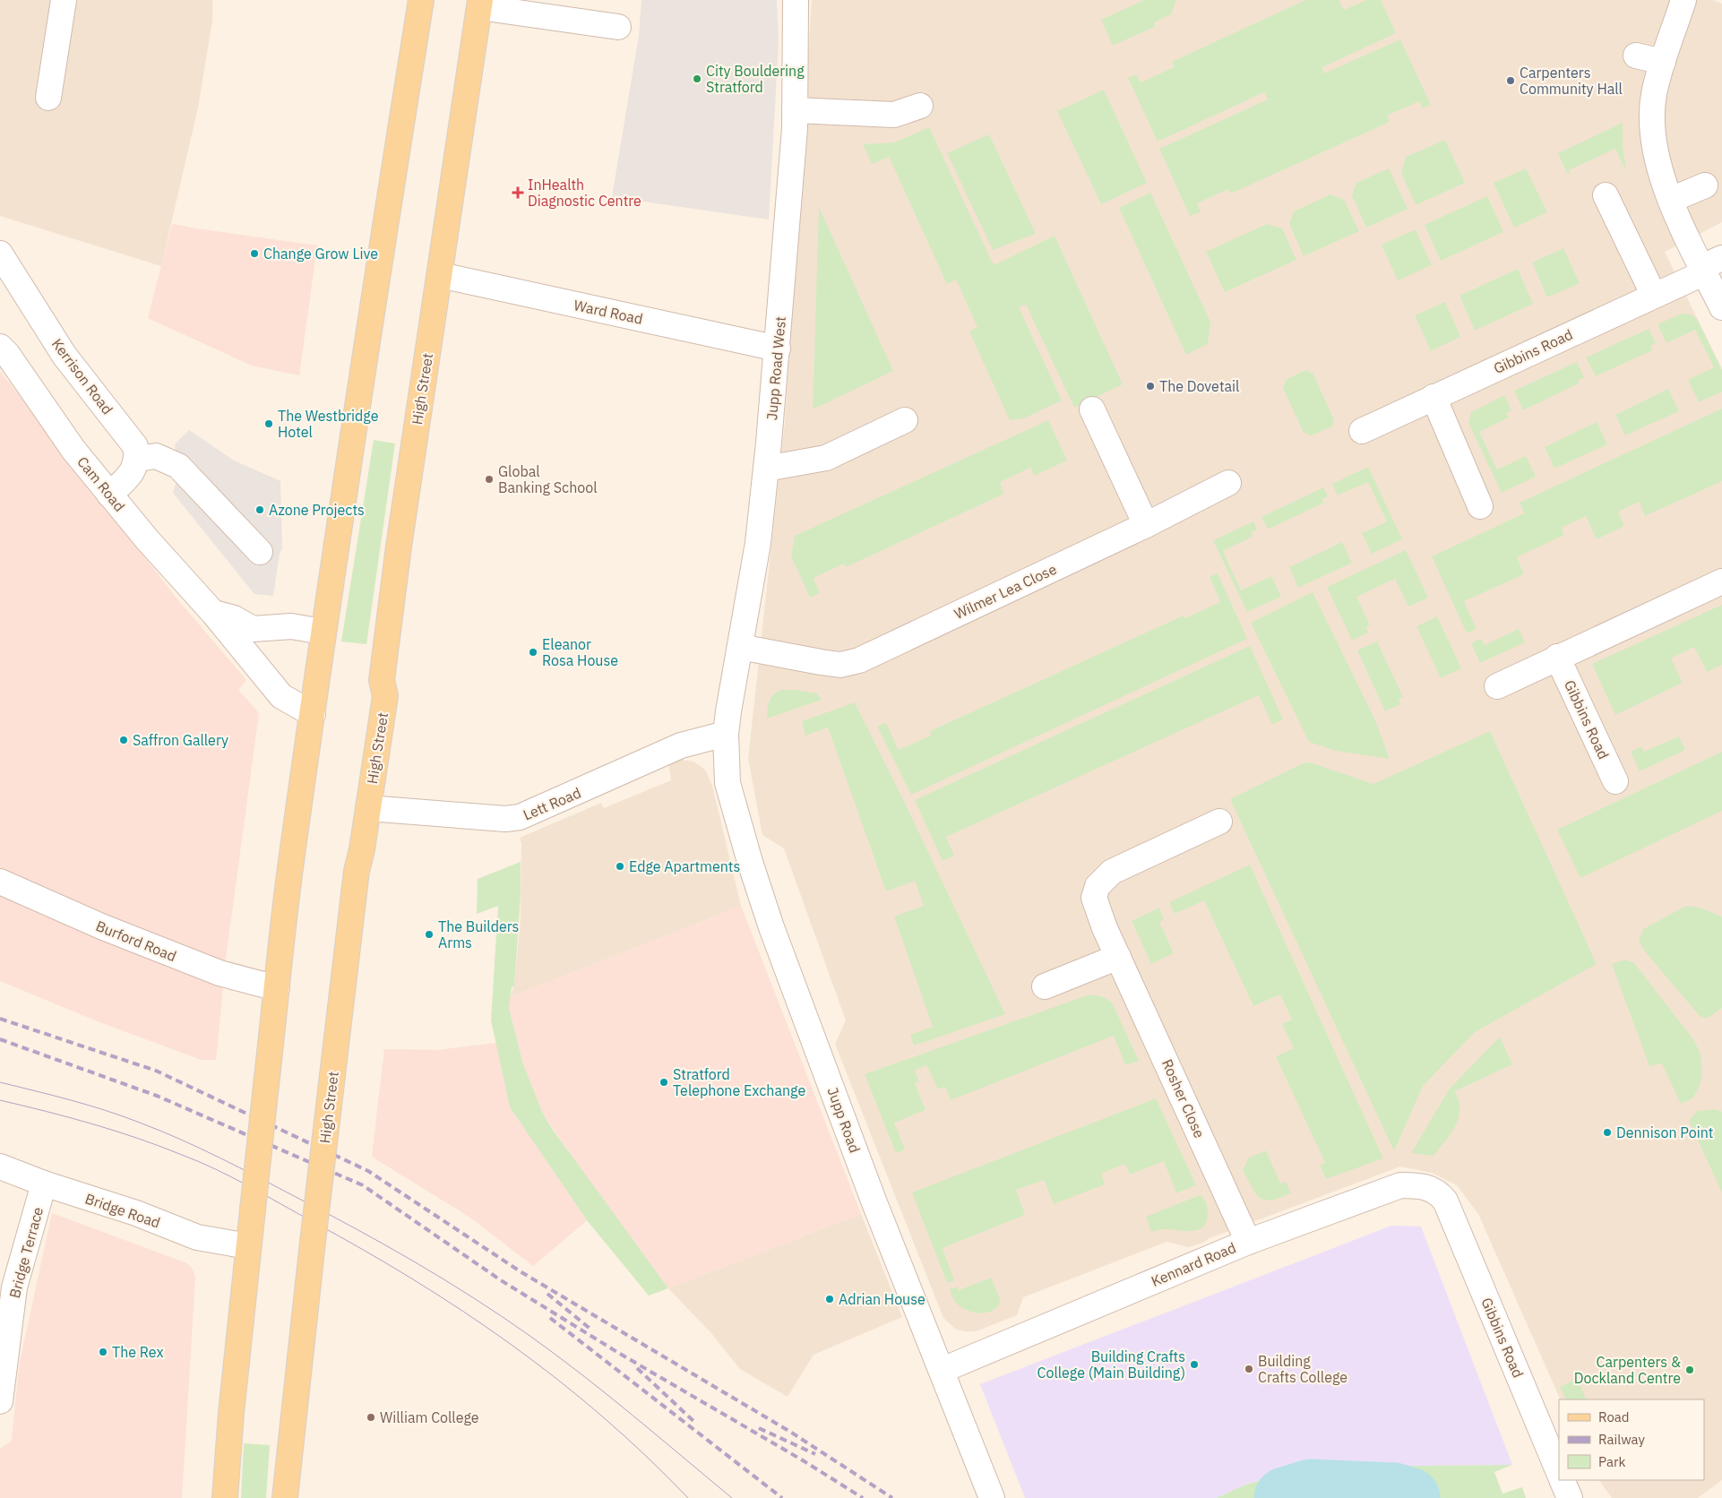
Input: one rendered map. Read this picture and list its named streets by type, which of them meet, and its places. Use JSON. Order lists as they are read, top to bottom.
{
  "streets": {
    "main road": ["High Street"],
    "street": [
      "Ward Road",
      "Gibbins Road",
      "Jupp Road West",
      "Kerrison Road",
      "Cam Road",
      "Wilmer Lea Close",
      "Lett Road",
      "Burford Road",
      "Rosher Close",
      "Jupp Road",
      "Bridge Road",
      "Bridge Terrace",
      "Kennard Road"
    ]
  },
  "crossings": [
    ["Ward Road", "Jupp Road West"],
    ["Ward Road", "High Street"],
    ["Gibbins Road", "Kennard Road"],
    ["Jupp Road West", "Wilmer Lea Close"],
    ["Jupp Road West", "Lett Road"],
    ["Jupp Road West", "Jupp Road"],
    ["High Street", "Lett Road"],
    ["Lett Road", "Jupp Road"],
    ["Rosher Close", "Kennard Road"],
    ["Jupp Road", "Kennard Road"],
    ["Bridge Road", "Bridge Terrace"]
  ],
  "places": {
    "other": [
      "City Bouldering Stratford",
      "Carpenters Community Hall",
      "Change Grow Live",
      "The Dovetail",
      "The Westbridge Hotel",
      "Global Banking School",
      "Azone Projects",
      "Eleanor Rosa House",
      "Saffron Gallery",
      "Edge Apartments",
      "The Builders Arms",
      "Stratford Telephone Exchange",
      "Dennison Point",
      "Adrian House",
      "The Rex",
      "Building Crafts College (Main Building)",
      "Building Crafts College",
      "Carpenters & Dockland Centre",
      "William College"
    ],
    "health": ["InHealth Diagnostic Centre"]
  },
  "legend": ["Road", "Railway", "Park"]
}
